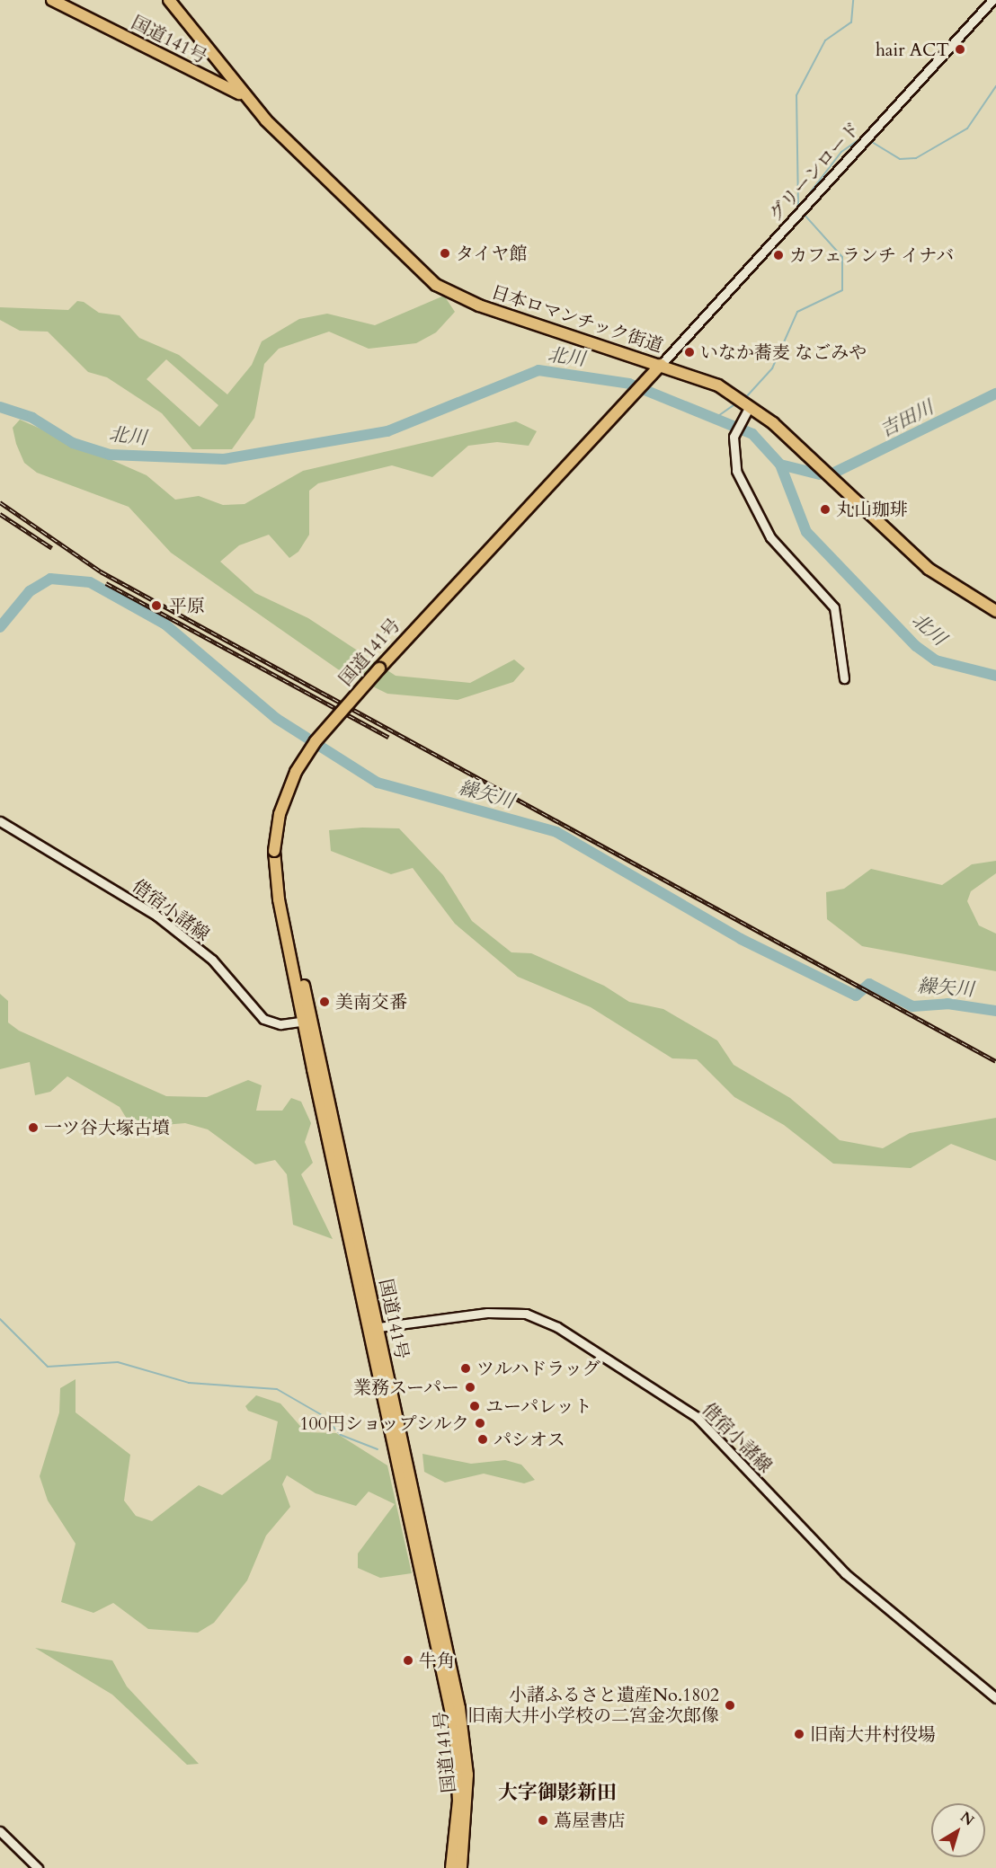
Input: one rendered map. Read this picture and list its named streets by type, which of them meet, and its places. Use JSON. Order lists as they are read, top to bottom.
{
  "streets": {
    "highway": ["国道141号", "日本ロマンチック街道"],
    "main road": ["グリーンロード", "借宿小諸線"]
  },
  "crossings": [
    ["国道141号", "グリーンロード"],
    ["国道141号", "日本ロマンチック街道"],
    ["国道141号", "借宿小諸線"],
    ["グリーンロード", "日本ロマンチック街道"]
  ],
  "districts": ["大字御影新田"],
  "water": ["北川", "吉田川", "繰矢川"],
  "places": [
    "hair ACT",
    "タイヤ館",
    "カフェランチ イナバ",
    "いなか蕎麦 なごみや",
    "丸山珈琲",
    "平原",
    "美南交番",
    "一ツ谷大塚古墳",
    "ツルハドラッグ",
    "業務スーパー",
    "ユーパレット",
    "100円ショップシルク",
    "パシオス",
    "牛角",
    "小諸ふるさと遺産No.1802 旧南大井小学校の二宮金次郎像",
    "旧南大井村役場",
    "蔦屋書店"
  ],
  "north": "top right"
}
